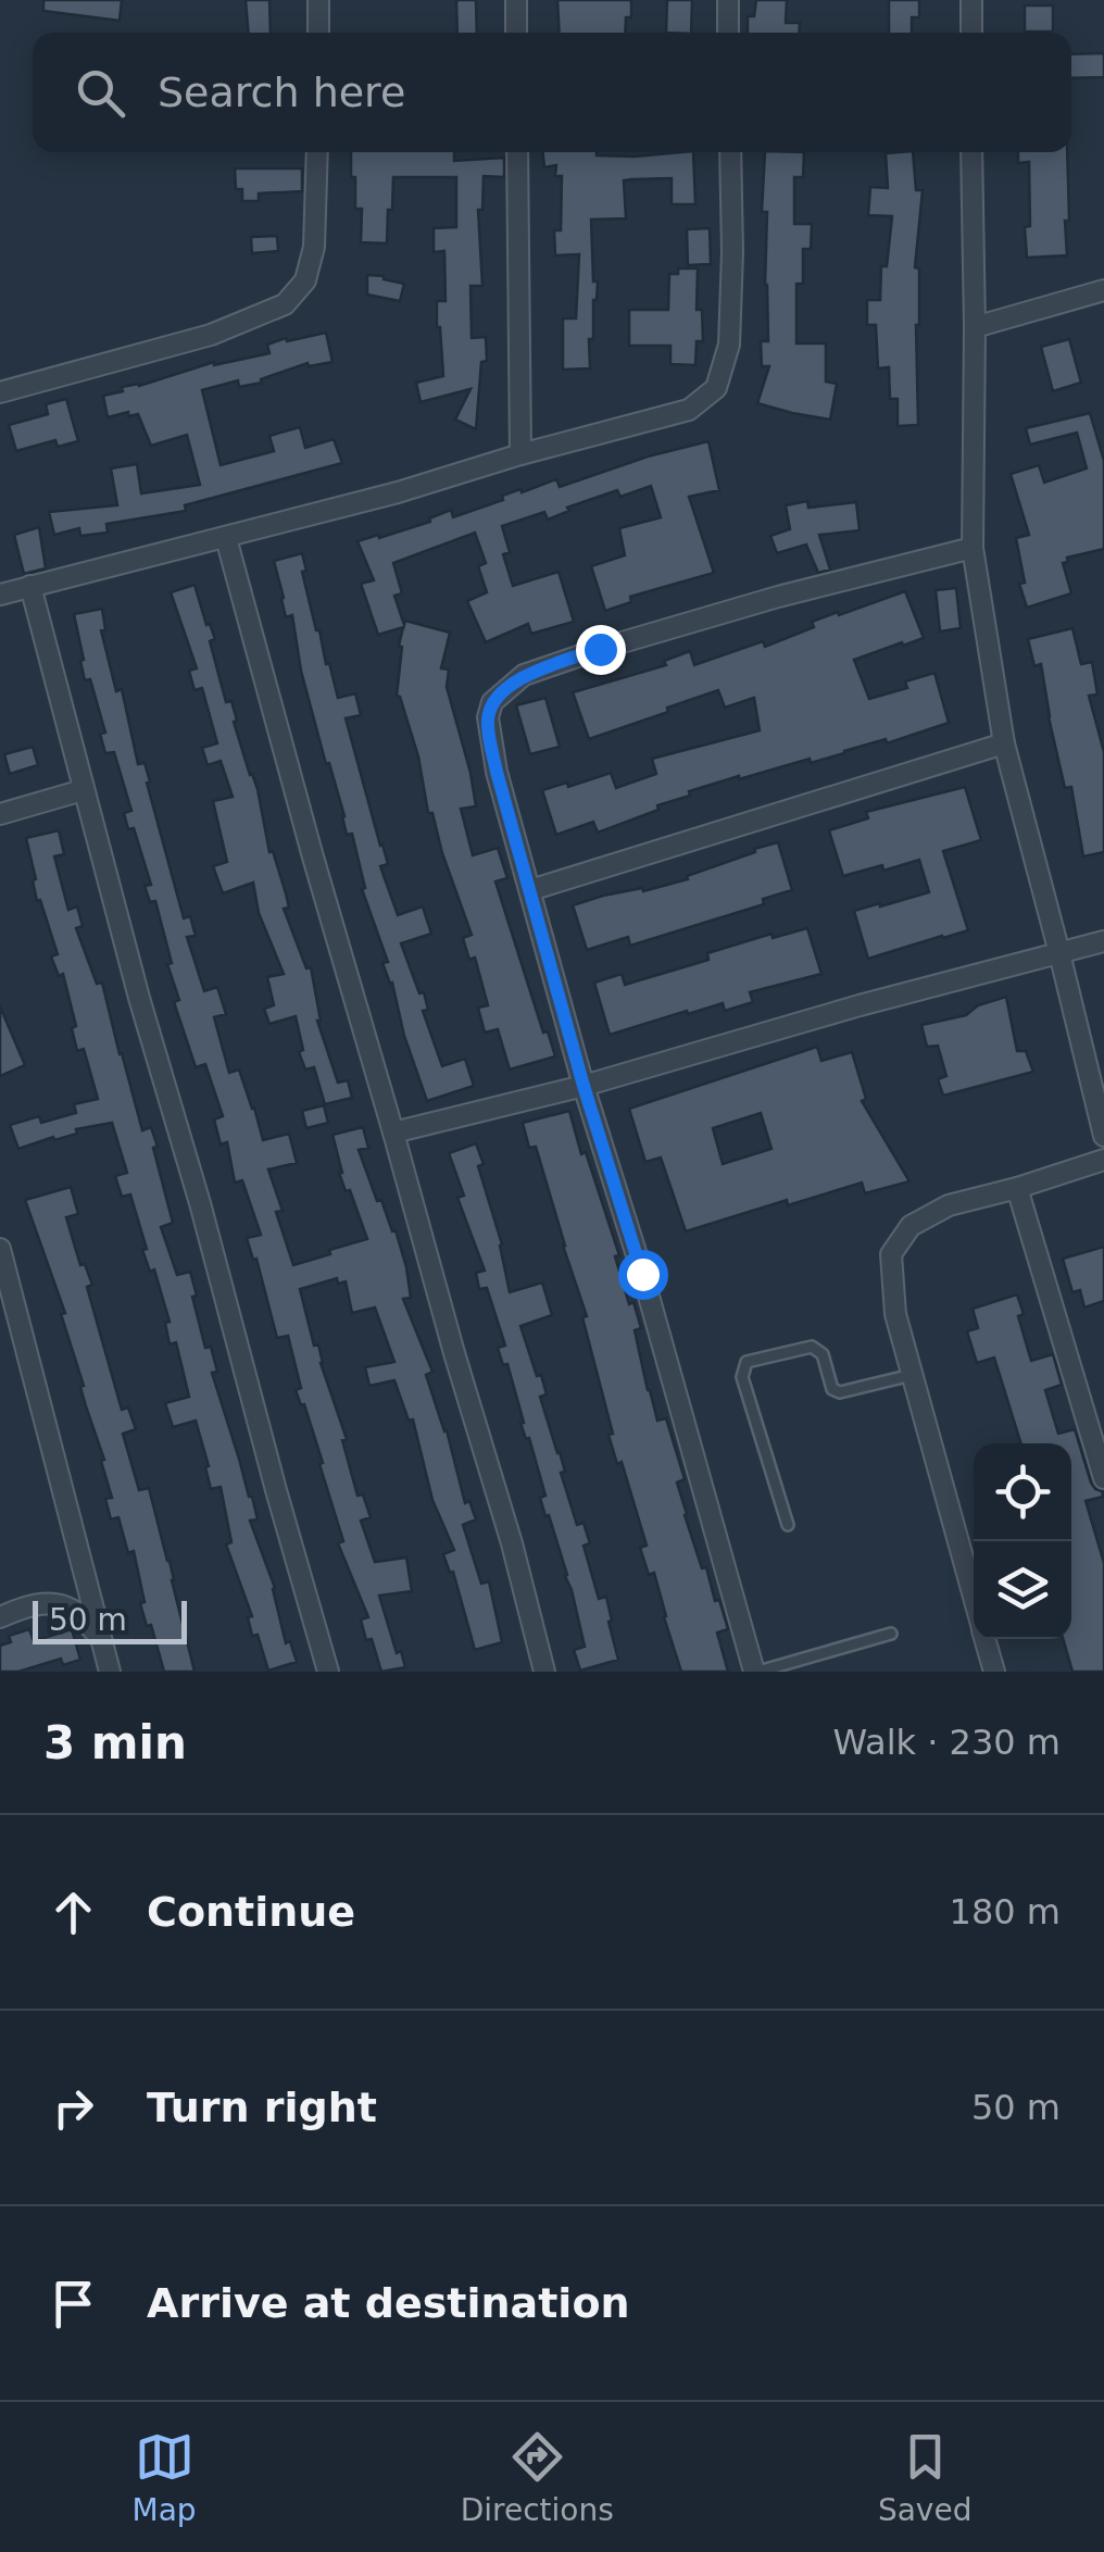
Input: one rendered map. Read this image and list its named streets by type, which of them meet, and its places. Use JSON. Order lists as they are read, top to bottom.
{
  "scale_bar": "50 m",
  "page": {
    "search": "Search here",
    "scale": "50 m",
    "heading": ["3 min", "Walk · 230 m"],
    "list": [
      ["Continue", "180 m"],
      ["Turn right", "50 m"],
      "Arrive at destination"
    ],
    "nav": ["Map", "Directions", "Saved"]
  }
}
